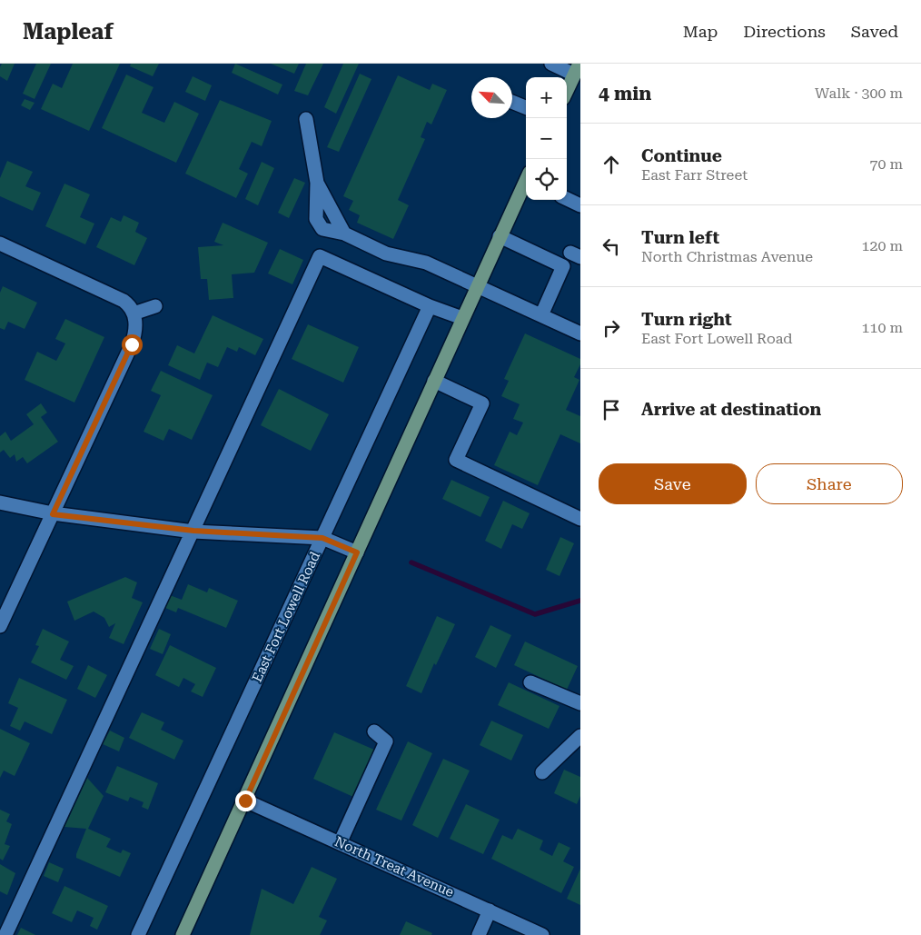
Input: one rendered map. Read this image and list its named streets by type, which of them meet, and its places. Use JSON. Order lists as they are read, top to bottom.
{
  "streets": {
    "street": ["East Fort Lowell Road", "North Treat Avenue"]
  },
  "north": "top left",
  "page": {
    "header": "Mapleaf",
    "nav": ["Map", "Directions", "Saved"],
    "heading": ["4 min", "Walk · 300 m"],
    "map_buttons": ["+", "−"],
    "list": [
      ["Continue", "East Farr Street", "70 m"],
      ["Turn left", "North Christmas Avenue", "120 m"],
      ["Turn right", "East Fort Lowell Road", "110 m"],
      "Arrive at destination"
    ],
    "buttons": ["Save", "Share"]
  }
}
